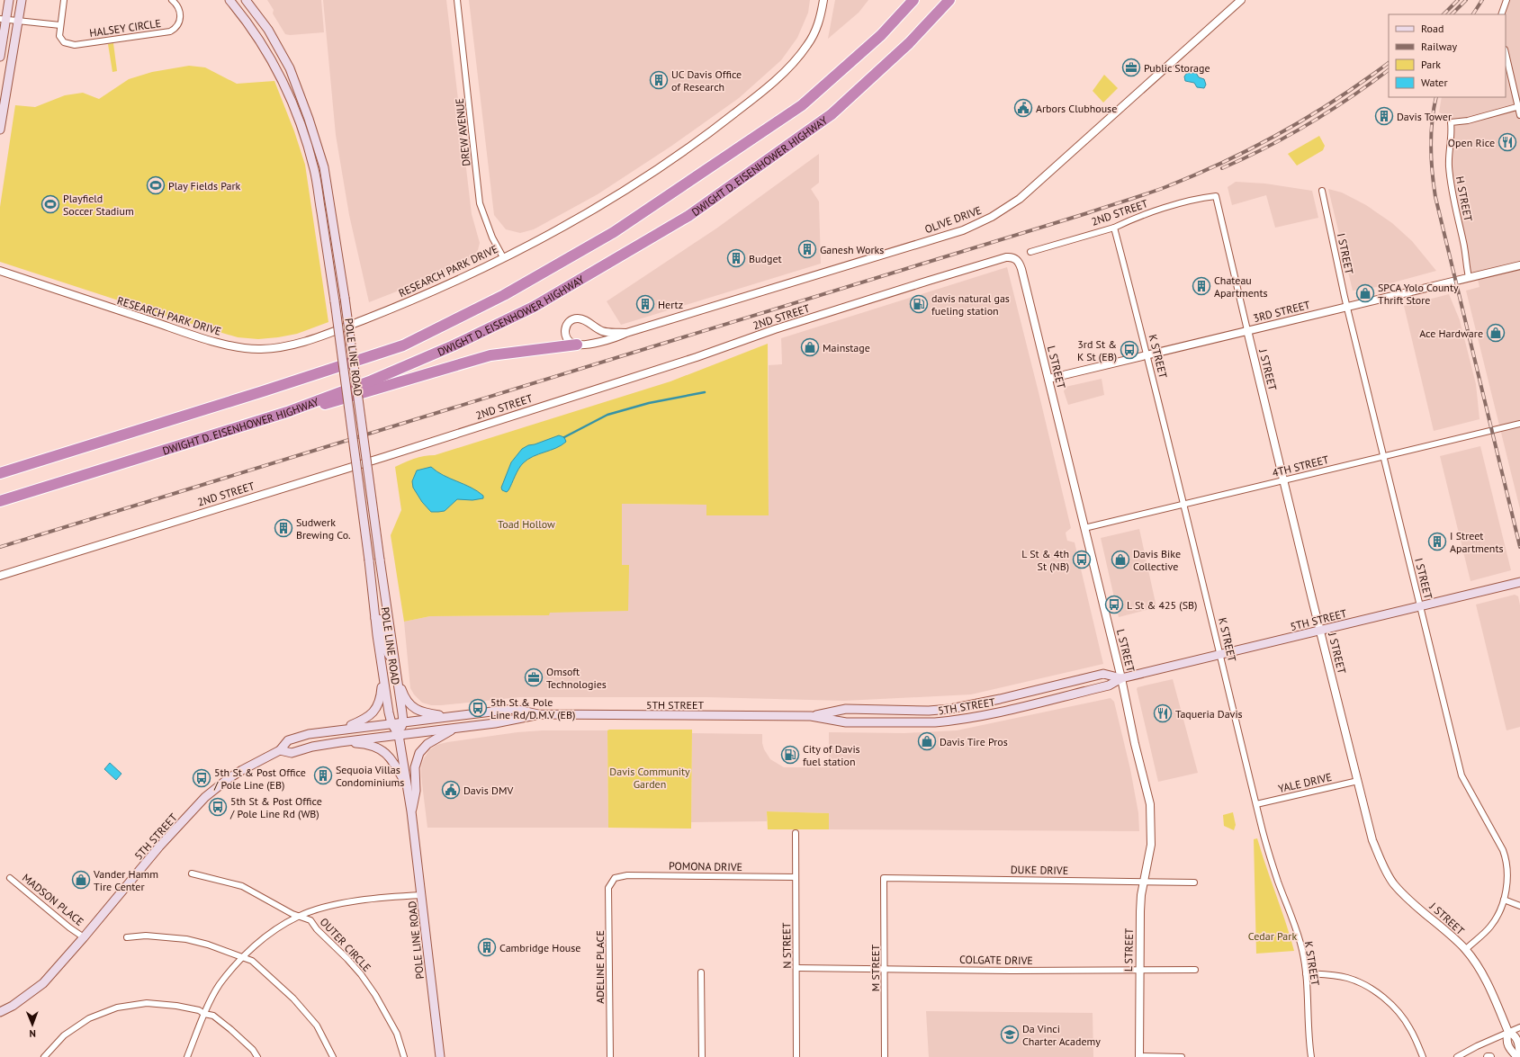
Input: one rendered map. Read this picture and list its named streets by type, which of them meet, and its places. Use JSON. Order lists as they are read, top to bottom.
{
  "streets": {
    "highway": ["DWIGHT D. EISENHOWER HIGHWAY"],
    "main road": ["POLE LINE ROAD", "5TH STREET"],
    "street": [
      "HALSEY CIRCLE",
      "DREW AVENUE",
      "H STREET",
      "2ND STREET",
      "OLIVE DRIVE",
      "I STREET",
      "RESEARCH PARK DRIVE",
      "3RD STREET",
      "K STREET",
      "L STREET",
      "J STREET",
      "4TH STREET",
      "YALE DRIVE",
      "POMONA DRIVE",
      "DUKE DRIVE",
      "MADSON PLACE",
      "OUTER CIRCLE",
      "N STREET",
      "COLGATE DRIVE",
      "ADELINE PLACE",
      "M STREET"
    ]
  },
  "crossings": [
    ["DREW AVENUE", "RESEARCH PARK DRIVE"],
    ["H STREET", "3RD STREET"],
    ["2ND STREET", "K STREET"],
    ["2ND STREET", "L STREET"],
    ["2ND STREET", "J STREET"],
    ["I STREET", "3RD STREET"],
    ["I STREET", "J STREET"],
    ["I STREET", "4TH STREET"],
    ["I STREET", "5TH STREET"],
    ["3RD STREET", "K STREET"],
    ["3RD STREET", "L STREET"],
    ["3RD STREET", "J STREET"],
    ["K STREET", "4TH STREET"],
    ["K STREET", "5TH STREET"],
    ["K STREET", "YALE DRIVE"],
    ["POLE LINE ROAD", "5TH STREET"],
    ["L STREET", "4TH STREET"],
    ["L STREET", "5TH STREET"],
    ["L STREET", "DUKE DRIVE"],
    ["L STREET", "COLGATE DRIVE"],
    ["J STREET", "4TH STREET"],
    ["J STREET", "5TH STREET"],
    ["J STREET", "YALE DRIVE"],
    ["5TH STREET", "MADSON PLACE"],
    ["POMONA DRIVE", "N STREET"],
    ["POMONA DRIVE", "ADELINE PLACE"],
    ["DUKE DRIVE", "M STREET"],
    ["N STREET", "COLGATE DRIVE"],
    ["COLGATE DRIVE", "M STREET"]
  ],
  "parks": ["Toad Hollow", "Davis Community Garden", "Cedar Park"],
  "places": {
    "office": ["Public Storage", "Omsoft Technologies"],
    "building": [
      "UC Davis Office of Research",
      "Davis Tower",
      "Ganesh Works",
      "Budget",
      "Chateau Apartments",
      "Hertz",
      "Sudwerk Brewing Co.",
      "I Street Apartments",
      "Sequoia Villas Condominiums",
      "Cambridge House"
    ],
    "public building": ["Arbors Clubhouse", "Davis DMV"],
    "restaurant": ["Open Rice", "Taqueria Davis"],
    "sports": ["Play Fields Park", "Playfield Soccer Stadium"],
    "shop": [
      "SPCA Yolo County Thrift Store",
      "Ace Hardware",
      "Mainstage",
      "Davis Bike Collective",
      "Davis Tire Pros",
      "Vander Hamm Tire Center"
    ],
    "fuel station": ["davis natural gas fueling station", "City of Davis fuel station"],
    "bus stop": [
      "3rd St & K St (EB)",
      "L St & 4th St (NB)",
      "L St & 425 (SB)",
      "5th St & Pole Line Rd/D.M.V (EB)",
      "5th St & Post Office / Pole Line (EB)",
      "5th St & Post Office / Pole Line Rd (WB)"
    ],
    "school or university": ["Da Vinci Charter Academy"]
  },
  "legend": [
    "Road",
    "Railway",
    "Park",
    "Water"
  ],
  "north": "bottom"
}
